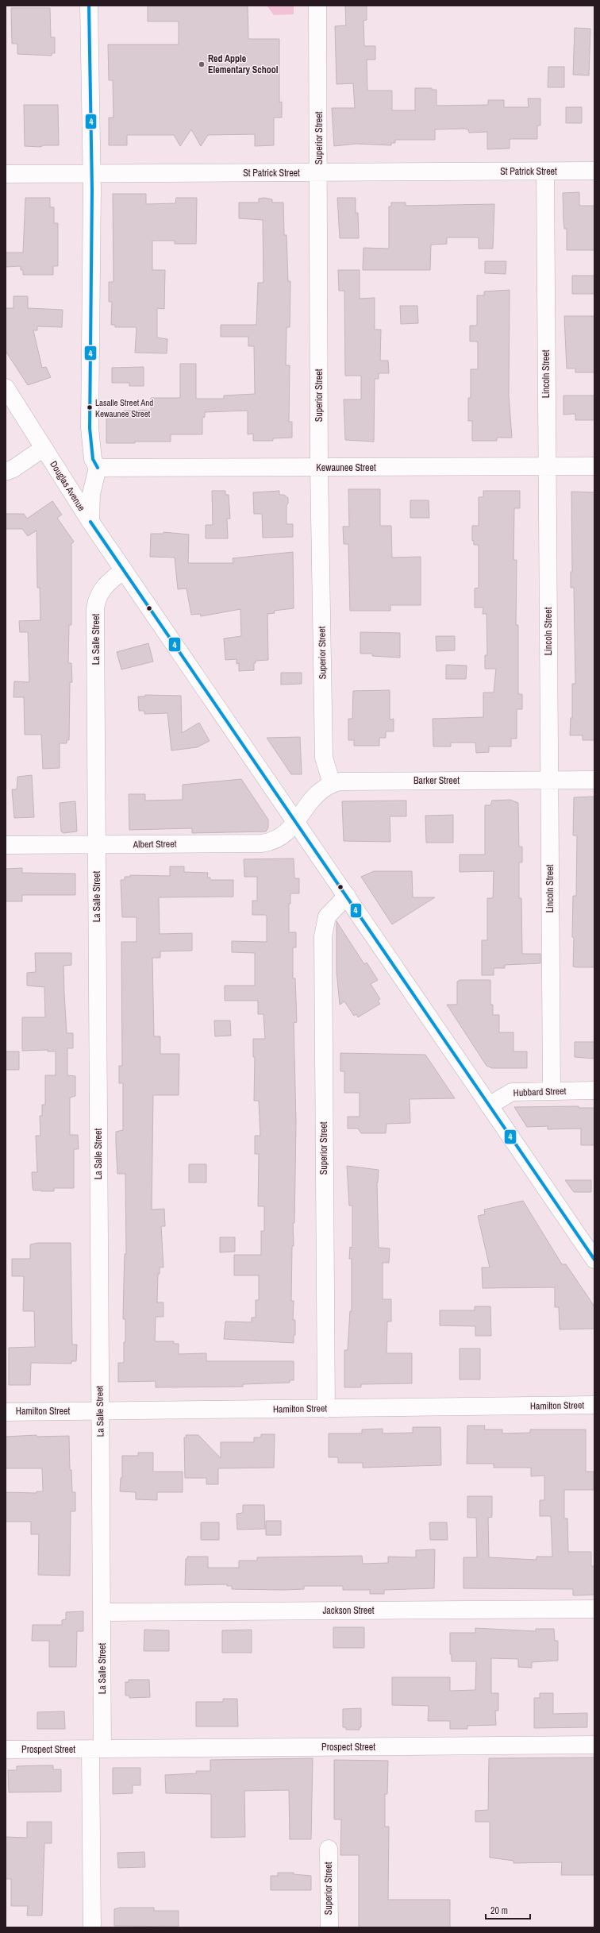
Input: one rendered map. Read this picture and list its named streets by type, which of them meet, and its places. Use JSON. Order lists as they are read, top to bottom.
{
  "streets": {
    "street": [
      "Superior Street",
      "St Patrick Street",
      "Lincoln Street",
      "Kewaunee Street",
      "Douglas Avenue",
      "La Salle Street",
      "Barker Street",
      "Albert Street",
      "Hubbard Street",
      "Hamilton Street",
      "Jackson Street",
      "Prospect Street"
    ]
  },
  "crossings": [
    ["Superior Street", "St Patrick Street"],
    ["Superior Street", "Kewaunee Street"],
    ["Superior Street", "Douglas Avenue"],
    ["Superior Street", "Barker Street"],
    ["Superior Street", "Hamilton Street"],
    ["St Patrick Street", "Lincoln Street"],
    ["Lincoln Street", "Kewaunee Street"],
    ["Lincoln Street", "Barker Street"],
    ["Lincoln Street", "Hubbard Street"],
    ["Douglas Avenue", "La Salle Street"],
    ["Douglas Avenue", "Barker Street"],
    ["Douglas Avenue", "Albert Street"],
    ["Douglas Avenue", "Hubbard Street"],
    ["La Salle Street", "Albert Street"],
    ["La Salle Street", "Hamilton Street"],
    ["La Salle Street", "Jackson Street"],
    ["La Salle Street", "Prospect Street"],
    ["Barker Street", "Albert Street"]
  ],
  "places": ["Red Apple Elementary School", "Lasalle Street And Kewaunee Street"],
  "lines": ["transit line 4"],
  "scale_bar": "20 m"
}
